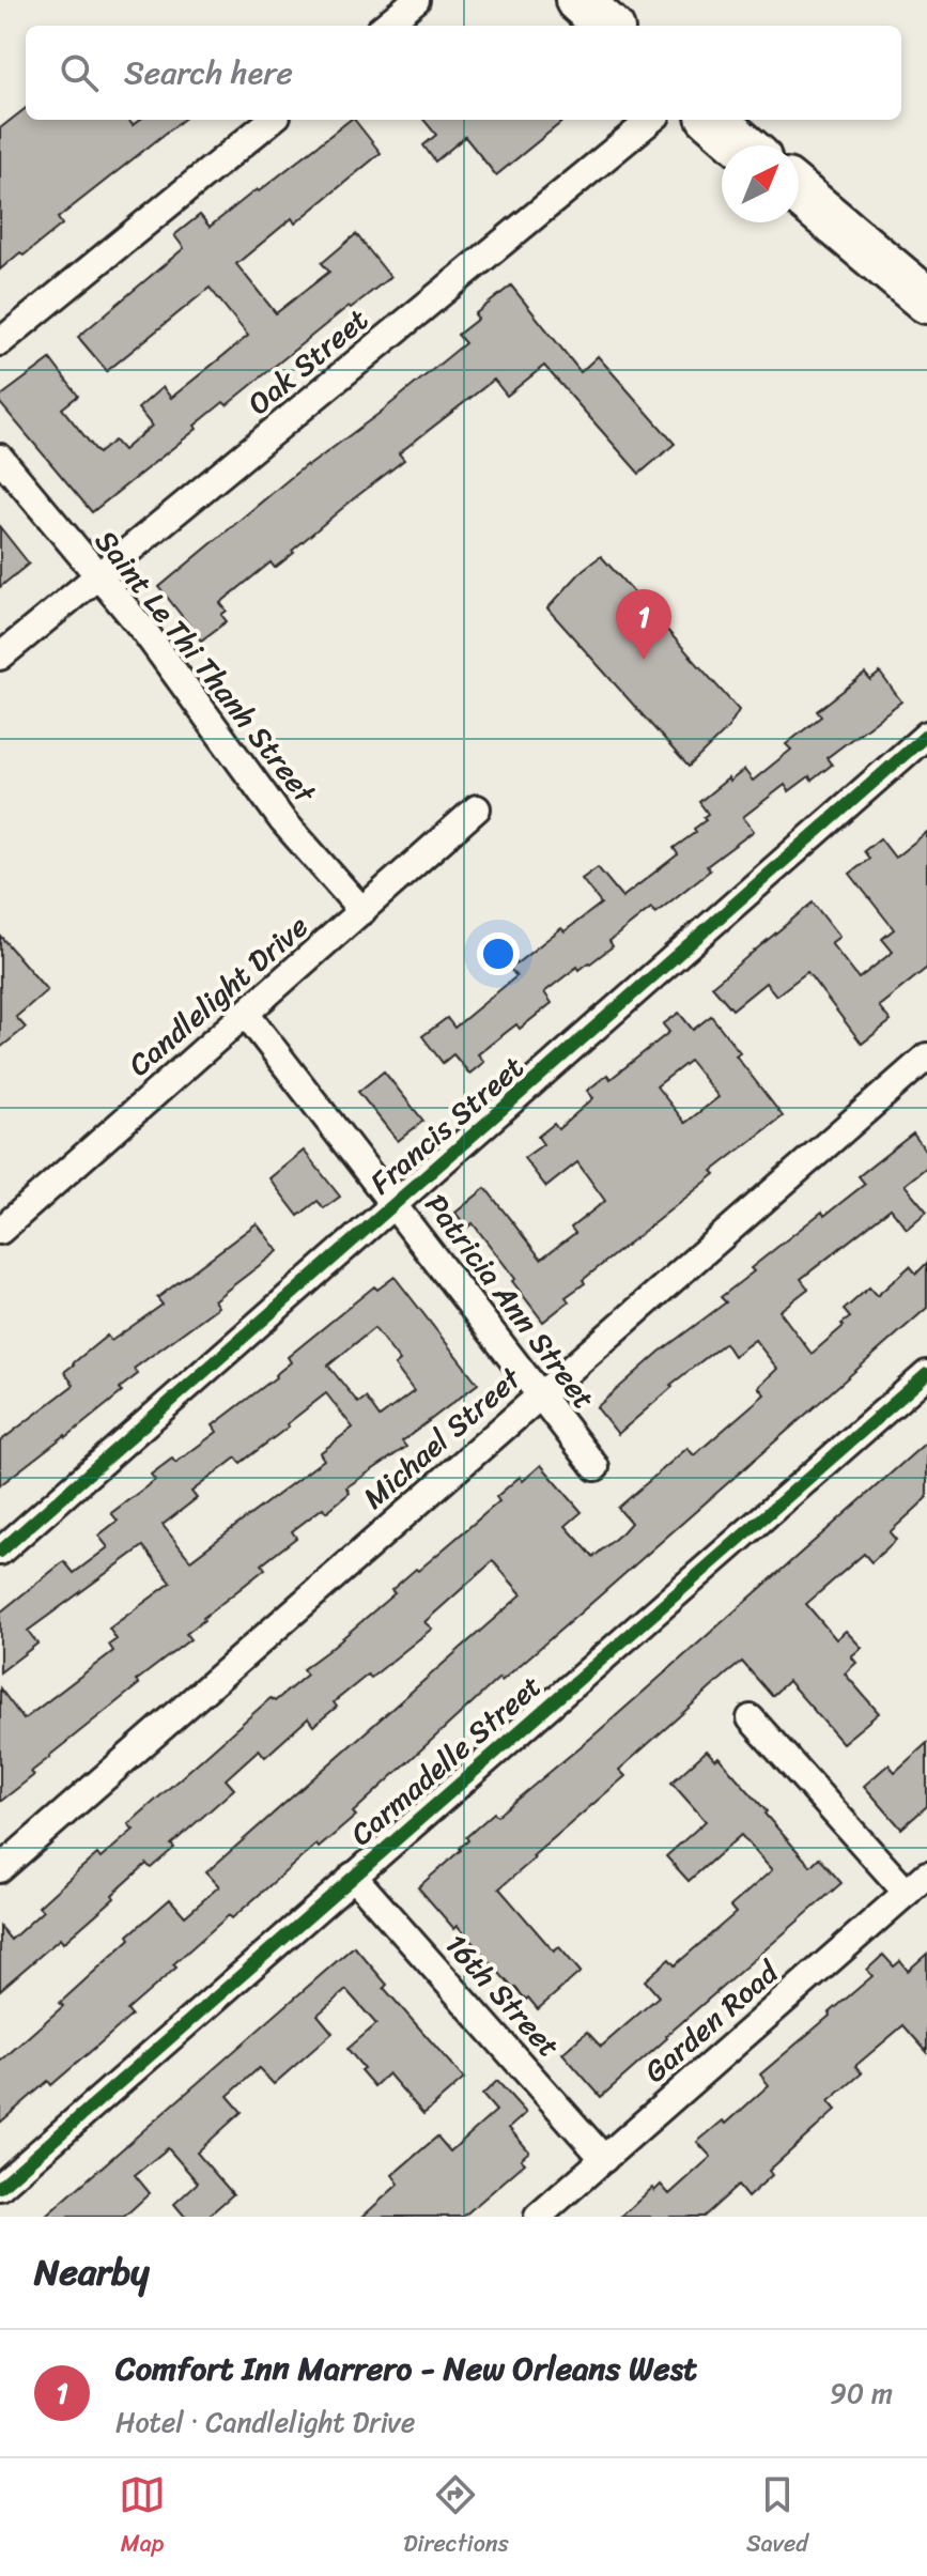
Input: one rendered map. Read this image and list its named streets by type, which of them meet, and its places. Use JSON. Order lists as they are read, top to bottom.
{
  "streets": {
    "street": [
      "Oak Street",
      "Saint Le Thi Thanh Street",
      "Candlelight Drive",
      "Francis Street",
      "Patricia Ann Street",
      "Michael Street",
      "Carmadelle Street",
      "16th Street",
      "Garden Road"
    ]
  },
  "crossings": [
    ["Oak Street", "Saint Le Thi Thanh Street"],
    ["Saint Le Thi Thanh Street", "Candlelight Drive"],
    ["Candlelight Drive", "Patricia Ann Street"],
    ["Francis Street", "Patricia Ann Street"],
    ["Patricia Ann Street", "Michael Street"],
    ["Carmadelle Street", "16th Street"],
    ["16th Street", "Garden Road"]
  ],
  "north": "top right",
  "page": {
    "search": "Search here",
    "pins": "1",
    "heading": "Nearby",
    "list": [
      {
        "mark": "1",
        "name": "Comfort Inn Marrero - New Orleans West",
        "note": "Hotel · Candlelight Drive",
        "value": "90 m"
      }
    ],
    "nav": ["Map", "Directions", "Saved"]
  }
}
